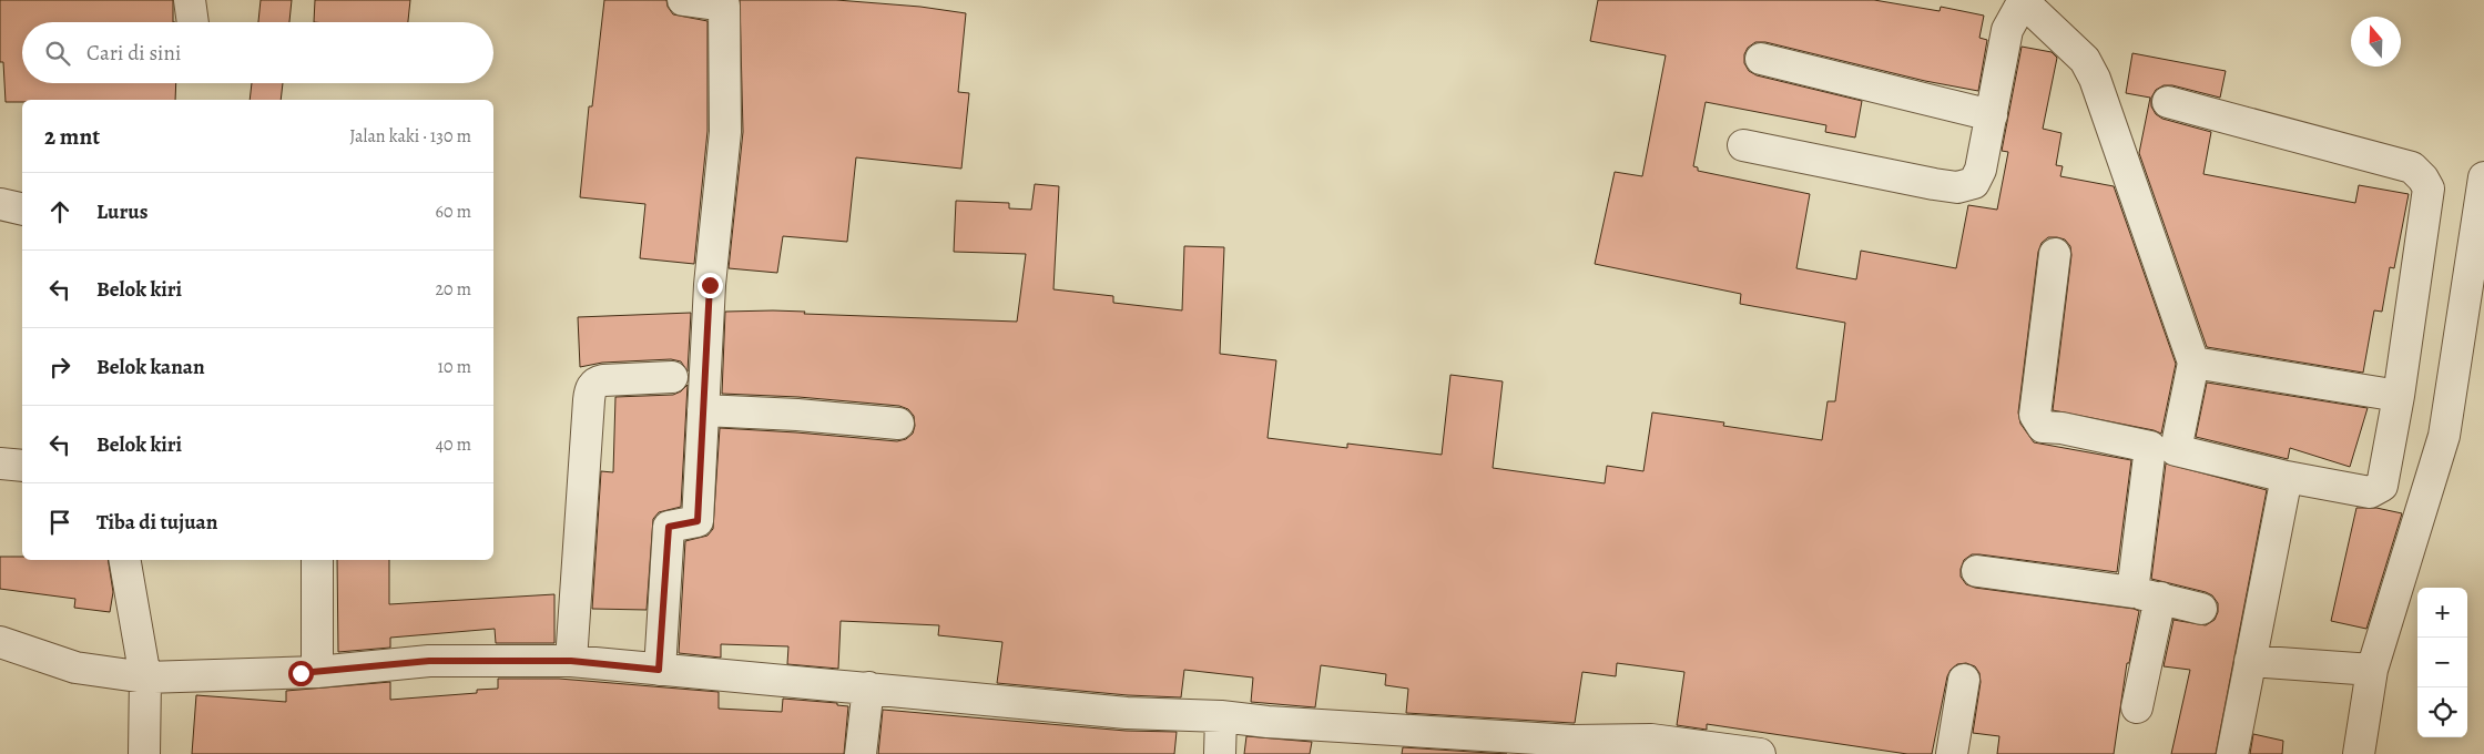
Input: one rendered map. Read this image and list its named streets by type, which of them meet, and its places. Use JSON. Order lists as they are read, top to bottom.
{
  "north": "top",
  "page": {
    "search": "Cari di sini",
    "heading": ["2 mnt", "Jalan kaki · 130 m"],
    "list": [
      ["Lurus", "60 m"],
      ["Belok kiri", "20 m"],
      ["Belok kanan", "10 m"],
      ["Belok kiri", "40 m"],
      "Tiba di tujuan"
    ],
    "map_buttons": ["+", "−"]
  }
}
